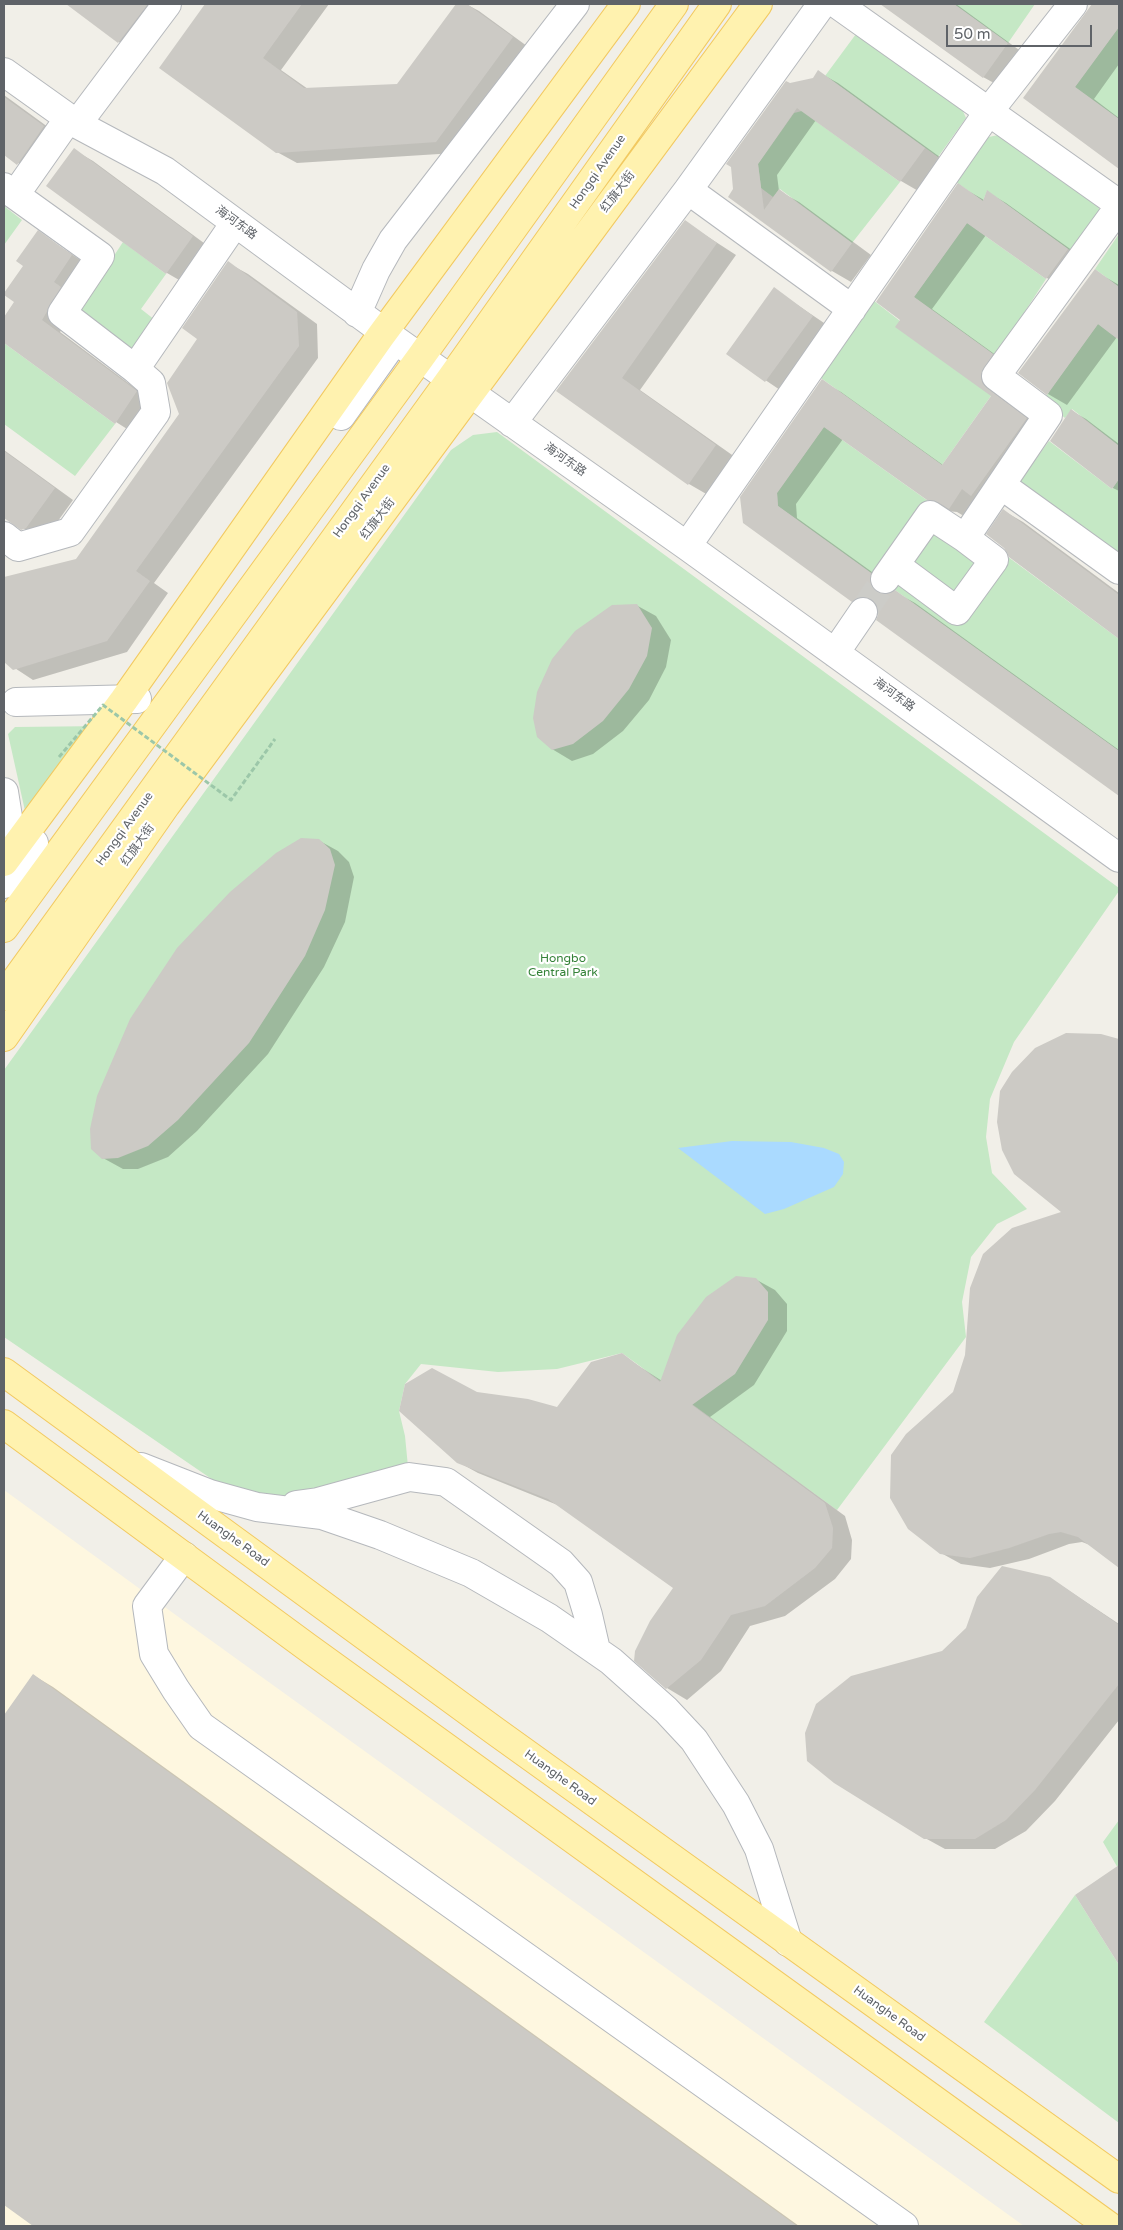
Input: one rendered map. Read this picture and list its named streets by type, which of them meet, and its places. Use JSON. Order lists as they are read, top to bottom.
{
  "streets": {
    "main road": ["Hongqi Avenue", "红旗大街", "Huanghe Road"],
    "street": ["海河东路"]
  },
  "crossings": [
    ["Hongqi Avenue", "红旗大街"],
    ["Hongqi Avenue", "海河东路"],
    ["红旗大街", "海河东路"]
  ],
  "parks": ["Hongbo Central Park"],
  "scale_bar": "50 m"
}
